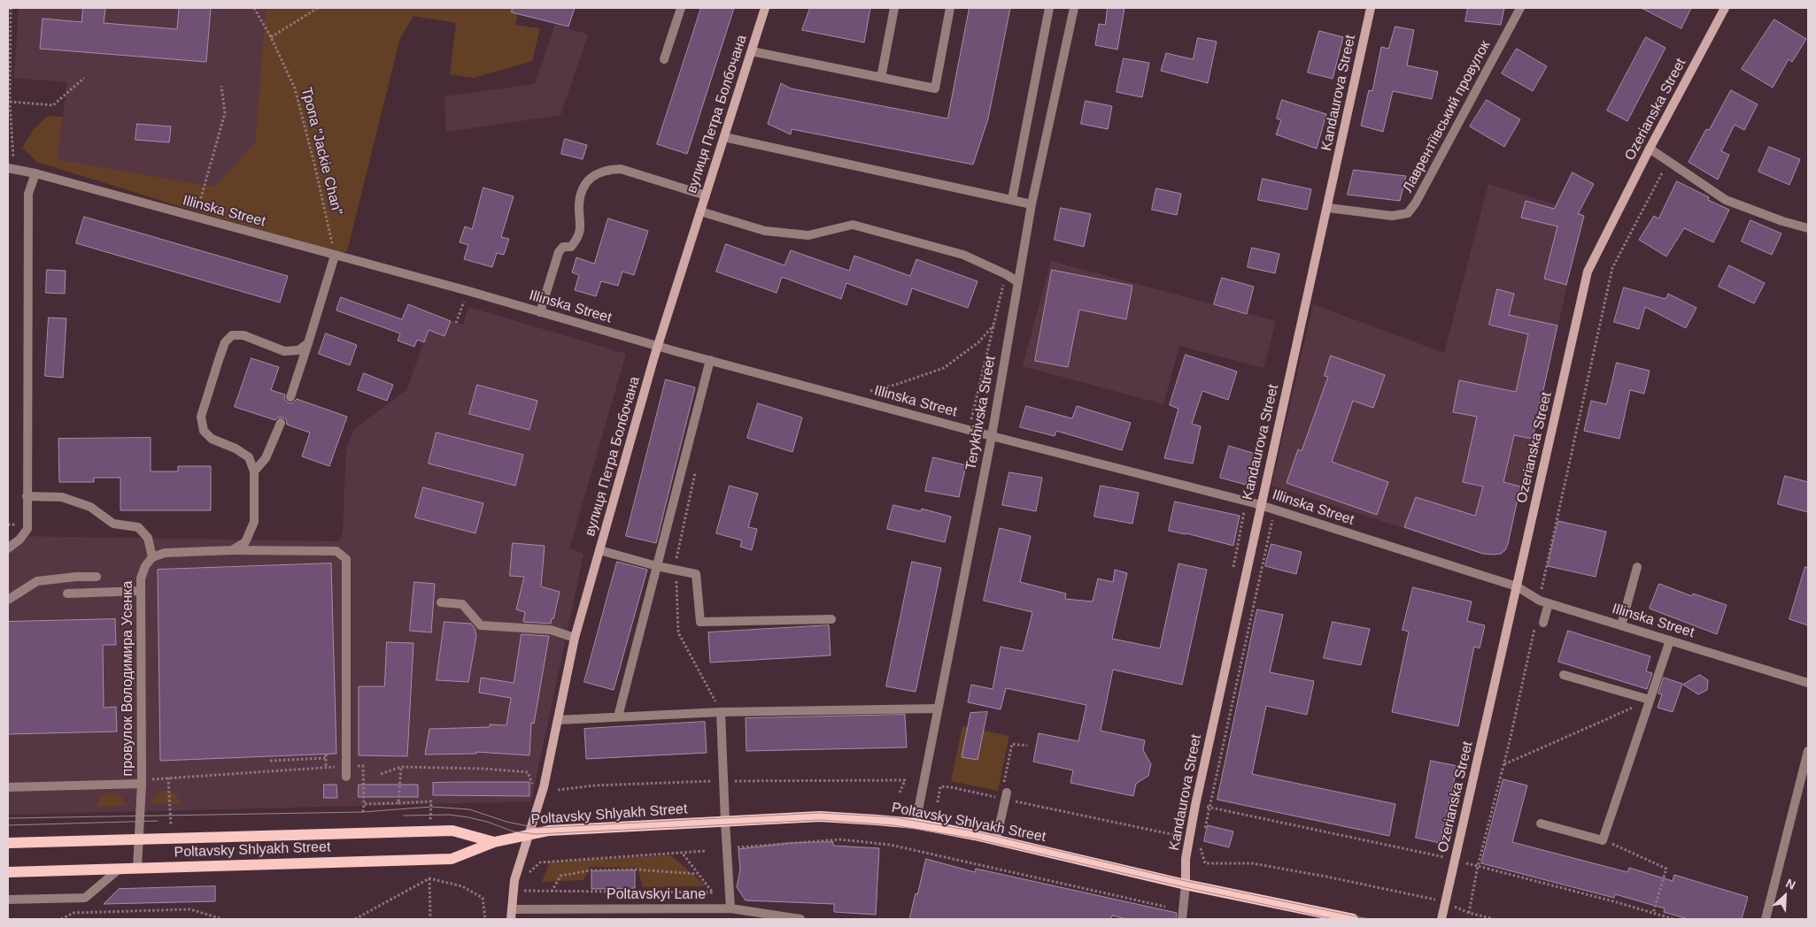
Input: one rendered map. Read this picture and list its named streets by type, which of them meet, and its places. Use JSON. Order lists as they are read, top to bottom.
{
  "streets": {
    "main road": ["Poltavsky Shlyakh Street"],
    "street": [
      "Kandaurova Street",
      "Ozerianska Street",
      "вулиця Петра Болбочана",
      "Лаврентіївський провулок",
      "Illinska Street",
      "Terykhivska Street",
      "провулок Володимира Усенка",
      "Poltavskyi Lane"
    ],
    "path": ["Тропа \"Jackie Chan\""]
  },
  "crossings": [
    ["Kandaurova Street", "Лаврентіївський провулок"],
    ["Kandaurova Street", "Illinska Street"],
    ["Kandaurova Street", "Poltavsky Shlyakh Street"],
    ["Ozerianska Street", "Illinska Street"],
    ["вулиця Петра Болбочана", "Illinska Street"],
    ["вулиця Петра Болбочана", "Poltavsky Shlyakh Street"],
    ["вулиця Петра Болбочана", "Poltavskyi Lane"],
    ["Тропа \"Jackie Chan\"", "Illinska Street"],
    ["Illinska Street", "Terykhivska Street"],
    ["Terykhivska Street", "Poltavsky Shlyakh Street"],
    ["провулок Володимира Усенка", "Poltavsky Shlyakh Street"]
  ],
  "north": "top right"
}
